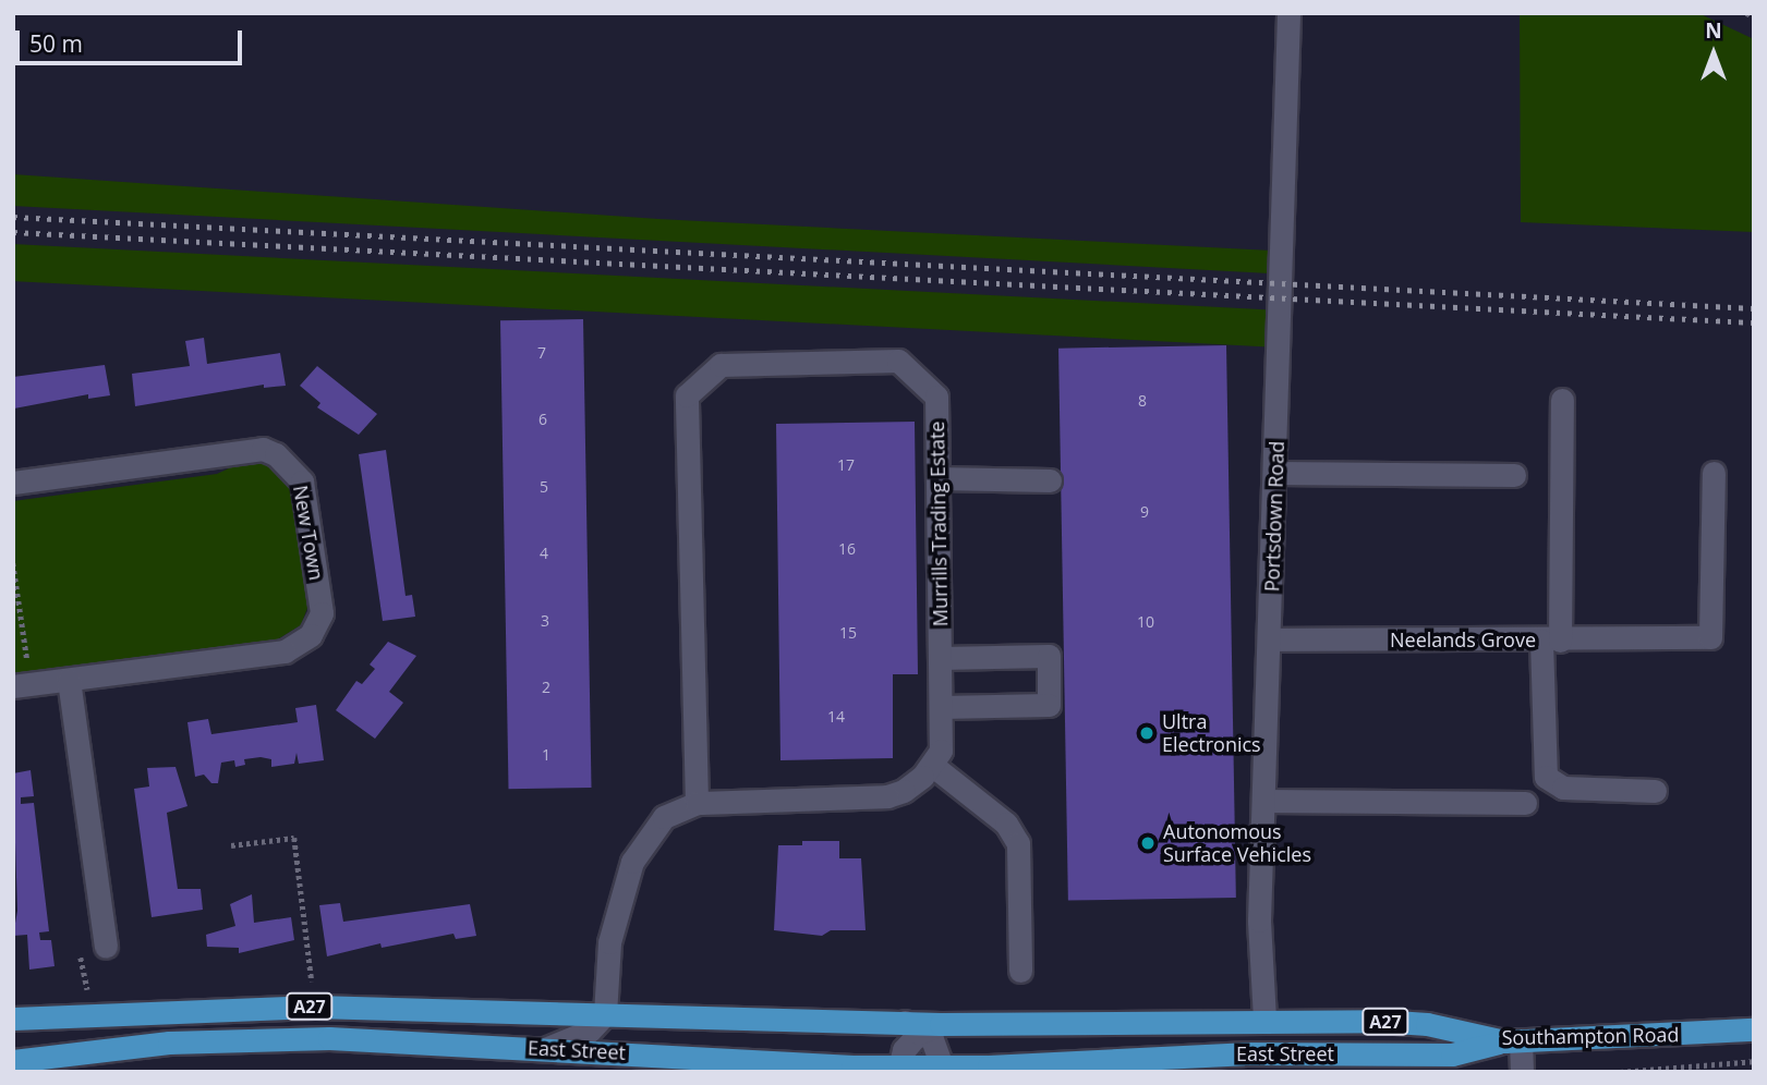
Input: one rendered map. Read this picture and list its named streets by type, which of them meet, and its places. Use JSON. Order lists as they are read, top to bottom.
{
  "streets": {
    "main road": ["A27", "Southampton Road", "East Street"],
    "street": [
      "Portsdown Road",
      "Murrills Trading Estate",
      "New Town",
      "Neelands Grove"
    ]
  },
  "crossings": [
    ["Portsdown Road", "Neelands Grove"],
    ["Portsdown Road", "Southampton Road"],
    ["Southampton Road", "East Street"]
  ],
  "places": ["Ultra Electronics", "Autonomous Surface Vehicles"],
  "house_numbers": [
    "7",
    "8",
    "6",
    "17",
    "5",
    "9",
    "16",
    "4",
    "3",
    "10",
    "15",
    "2",
    "14",
    "1"
  ],
  "scale_bar": "50 m",
  "north": "top"
}
